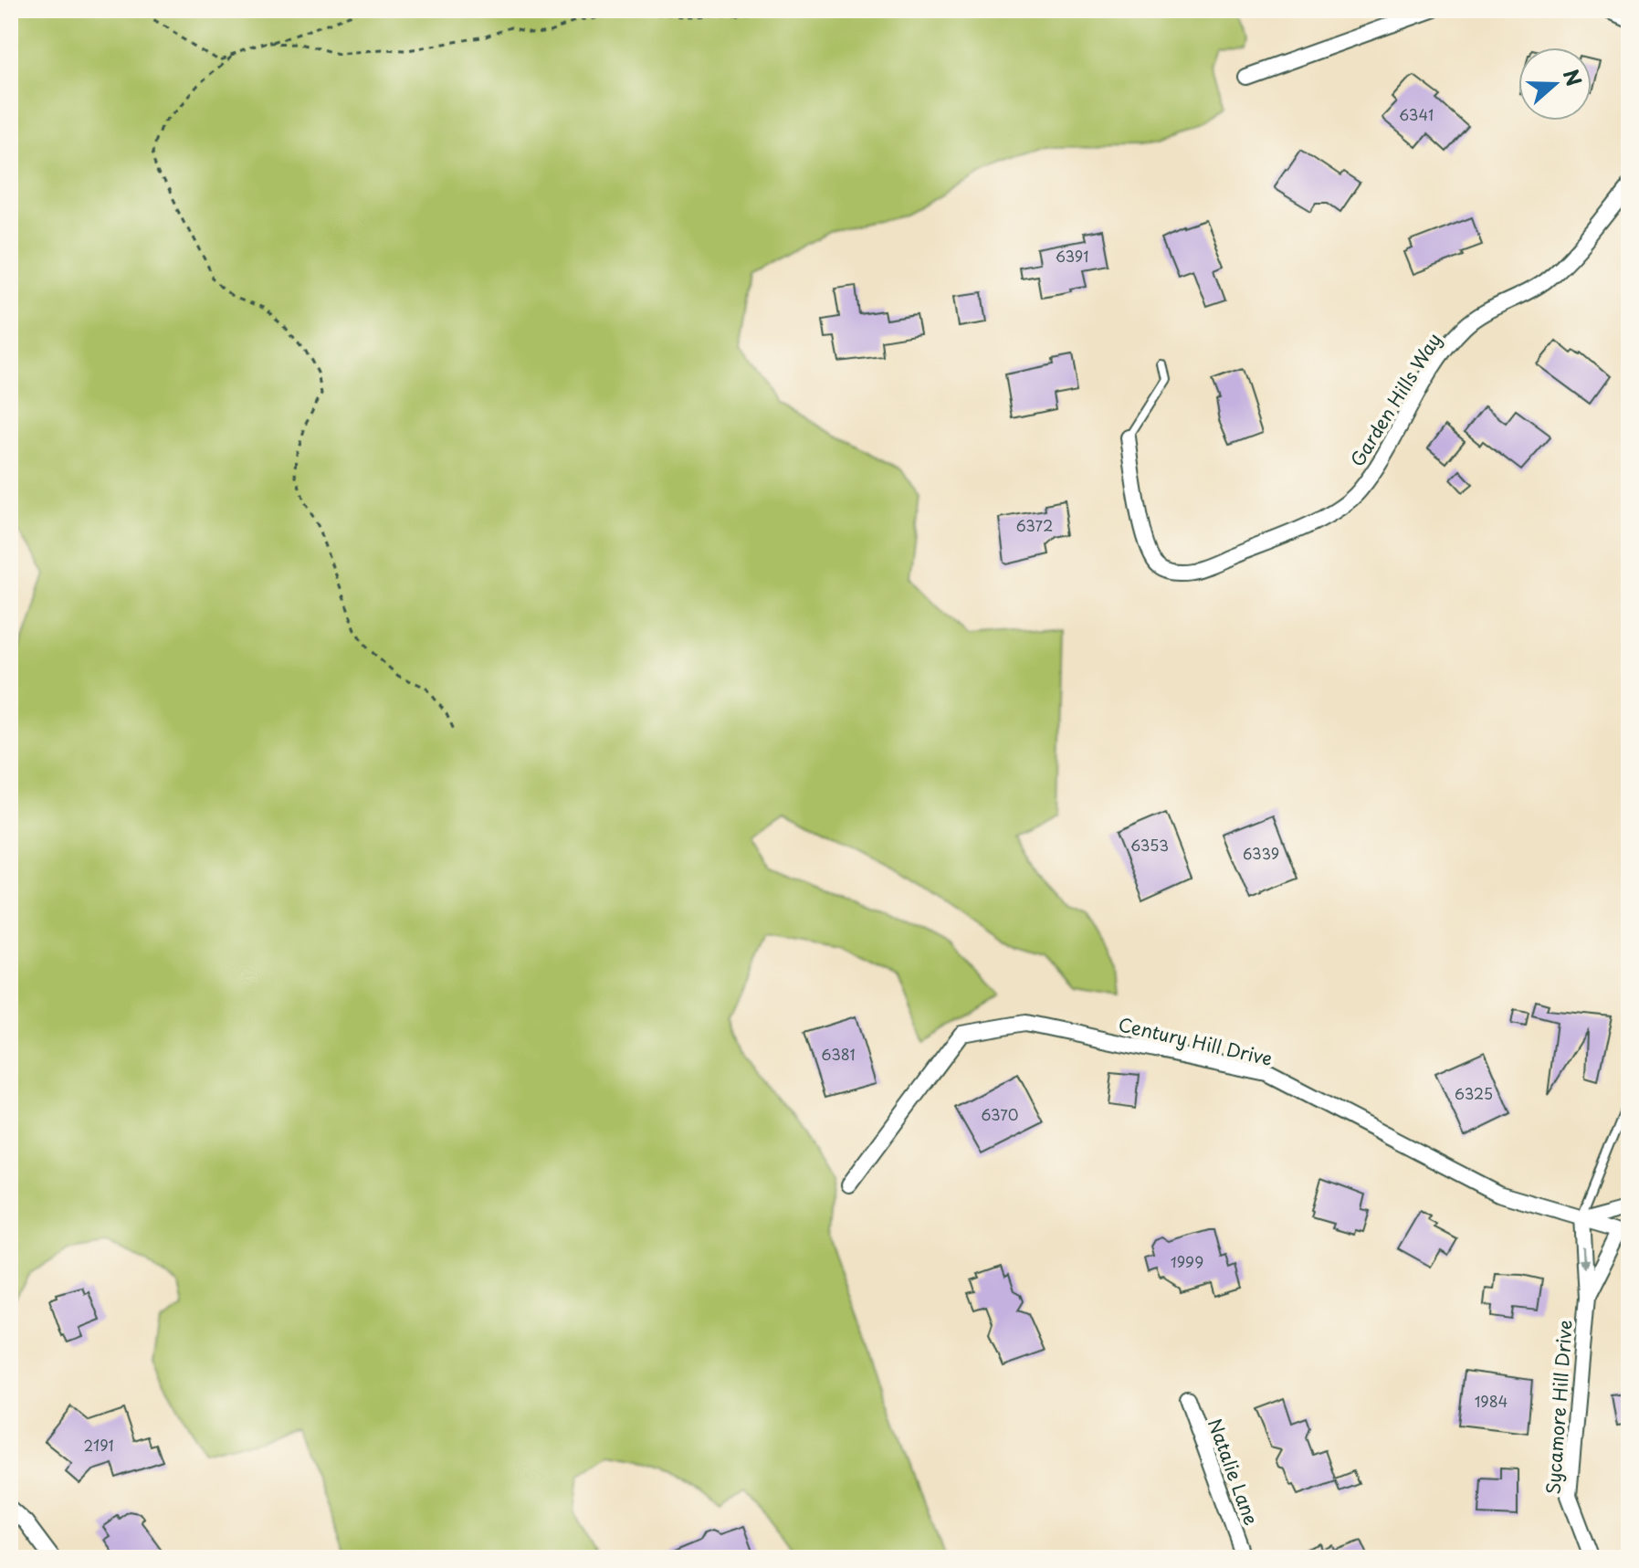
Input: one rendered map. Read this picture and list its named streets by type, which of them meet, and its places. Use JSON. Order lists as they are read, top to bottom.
{
  "streets": {
    "street": [
      "Garden Hills Way",
      "Century Hill Drive",
      "Sycamore Hill Drive",
      "Natalie Lane"
    ]
  },
  "crossings": [
    ["Century Hill Drive", "Sycamore Hill Drive"]
  ],
  "house_numbers": [
    "6341",
    "6391",
    "6372",
    "6353",
    "6339",
    "6381",
    "6325",
    "6370",
    "1999",
    "1984",
    "2191"
  ],
  "north": "right"
}
